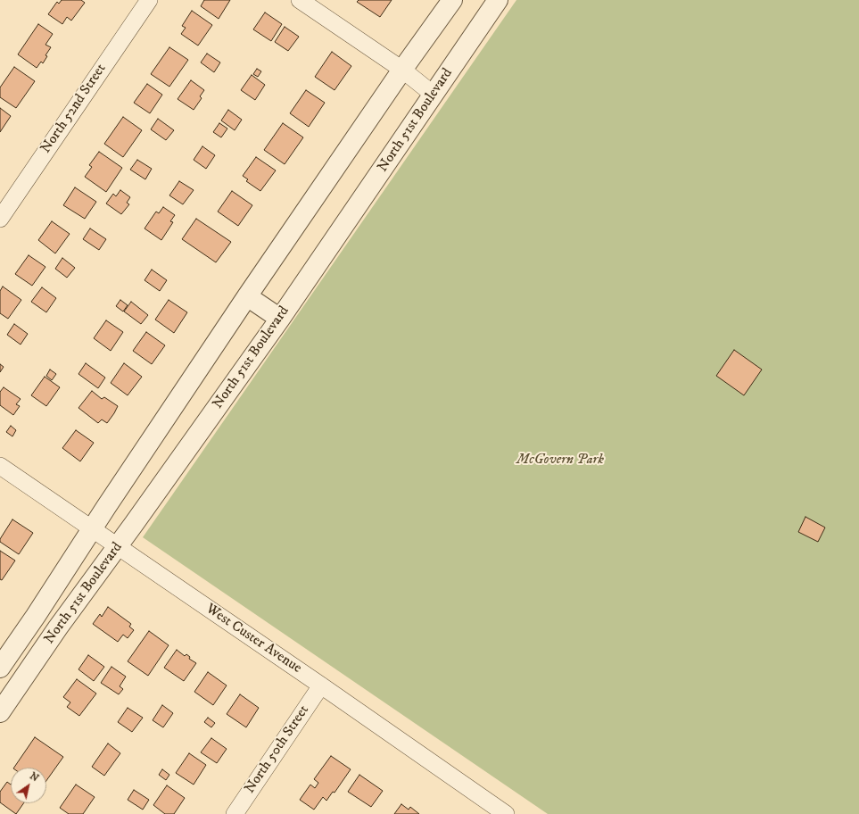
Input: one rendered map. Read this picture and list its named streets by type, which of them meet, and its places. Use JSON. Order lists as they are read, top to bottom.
{
  "streets": {
    "street": [
      "North 52nd Street",
      "North 51st Boulevard",
      "West Custer Avenue",
      "North 50th Street"
    ]
  },
  "crossings": [
    ["North 51st Boulevard", "West Custer Avenue"],
    ["West Custer Avenue", "North 50th Street"]
  ],
  "parks": ["McGovern Park"],
  "north": "top right"
}
